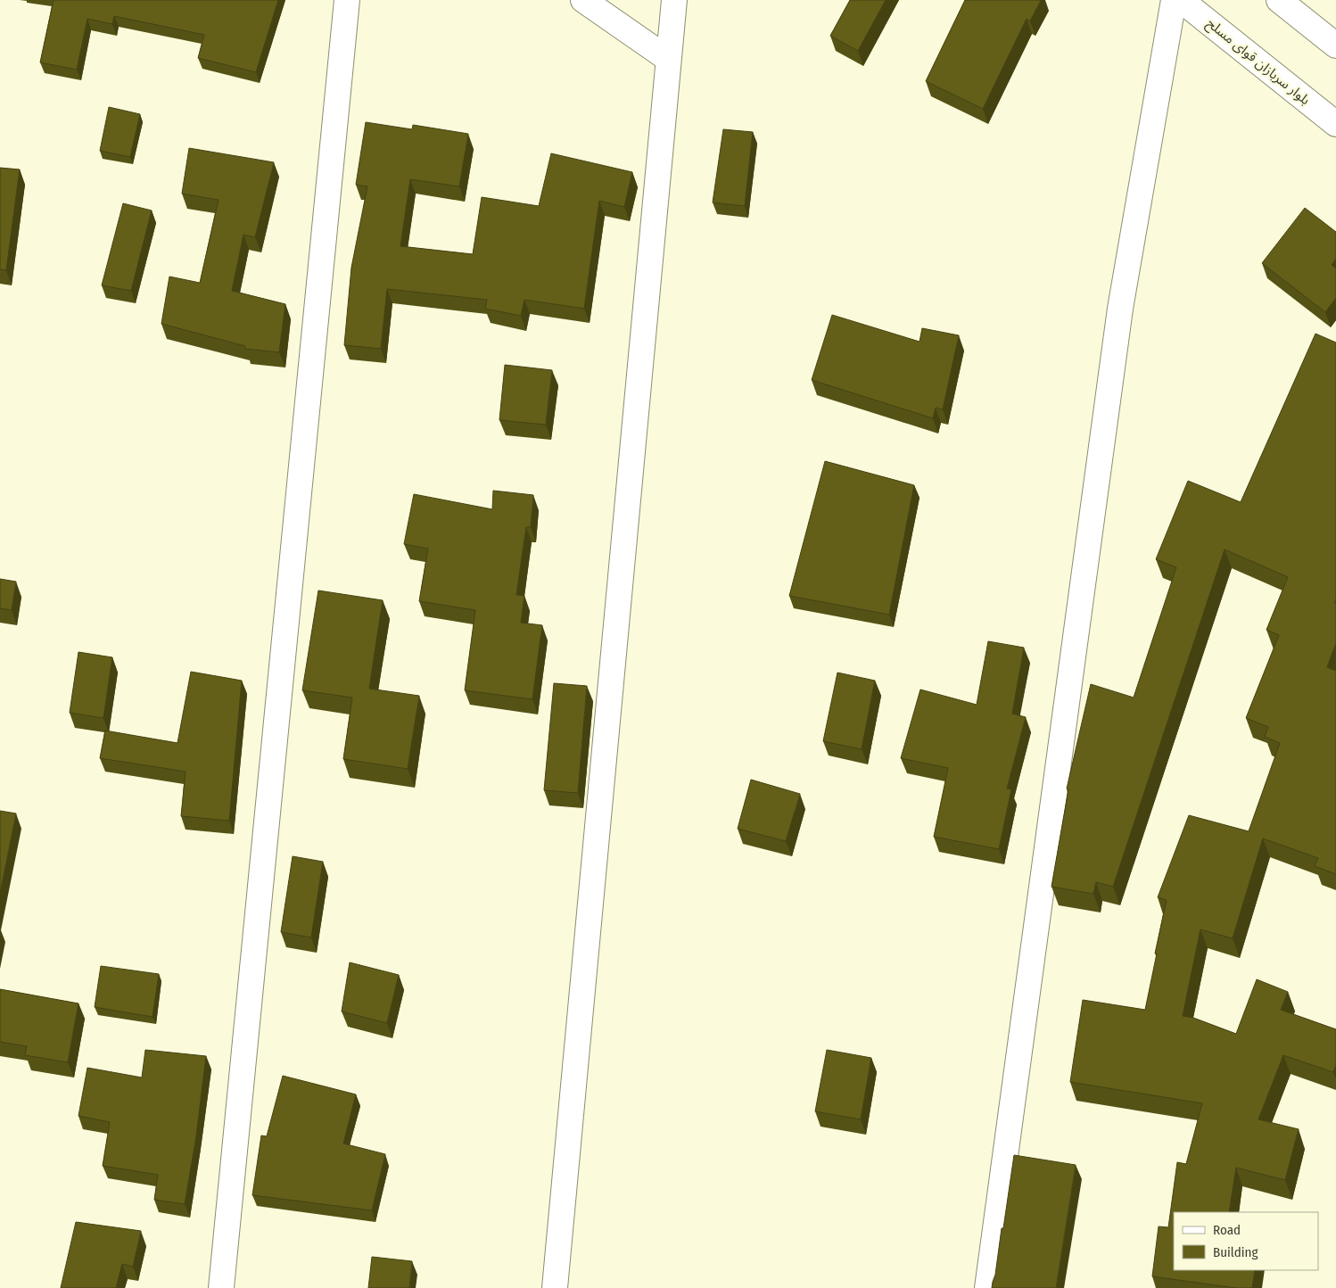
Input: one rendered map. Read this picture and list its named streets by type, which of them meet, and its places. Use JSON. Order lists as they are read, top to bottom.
{
  "streets": {
    "street": ["بلوار سربازان قوای مسلح"]
  },
  "legend": ["Road", "Building"]
}
